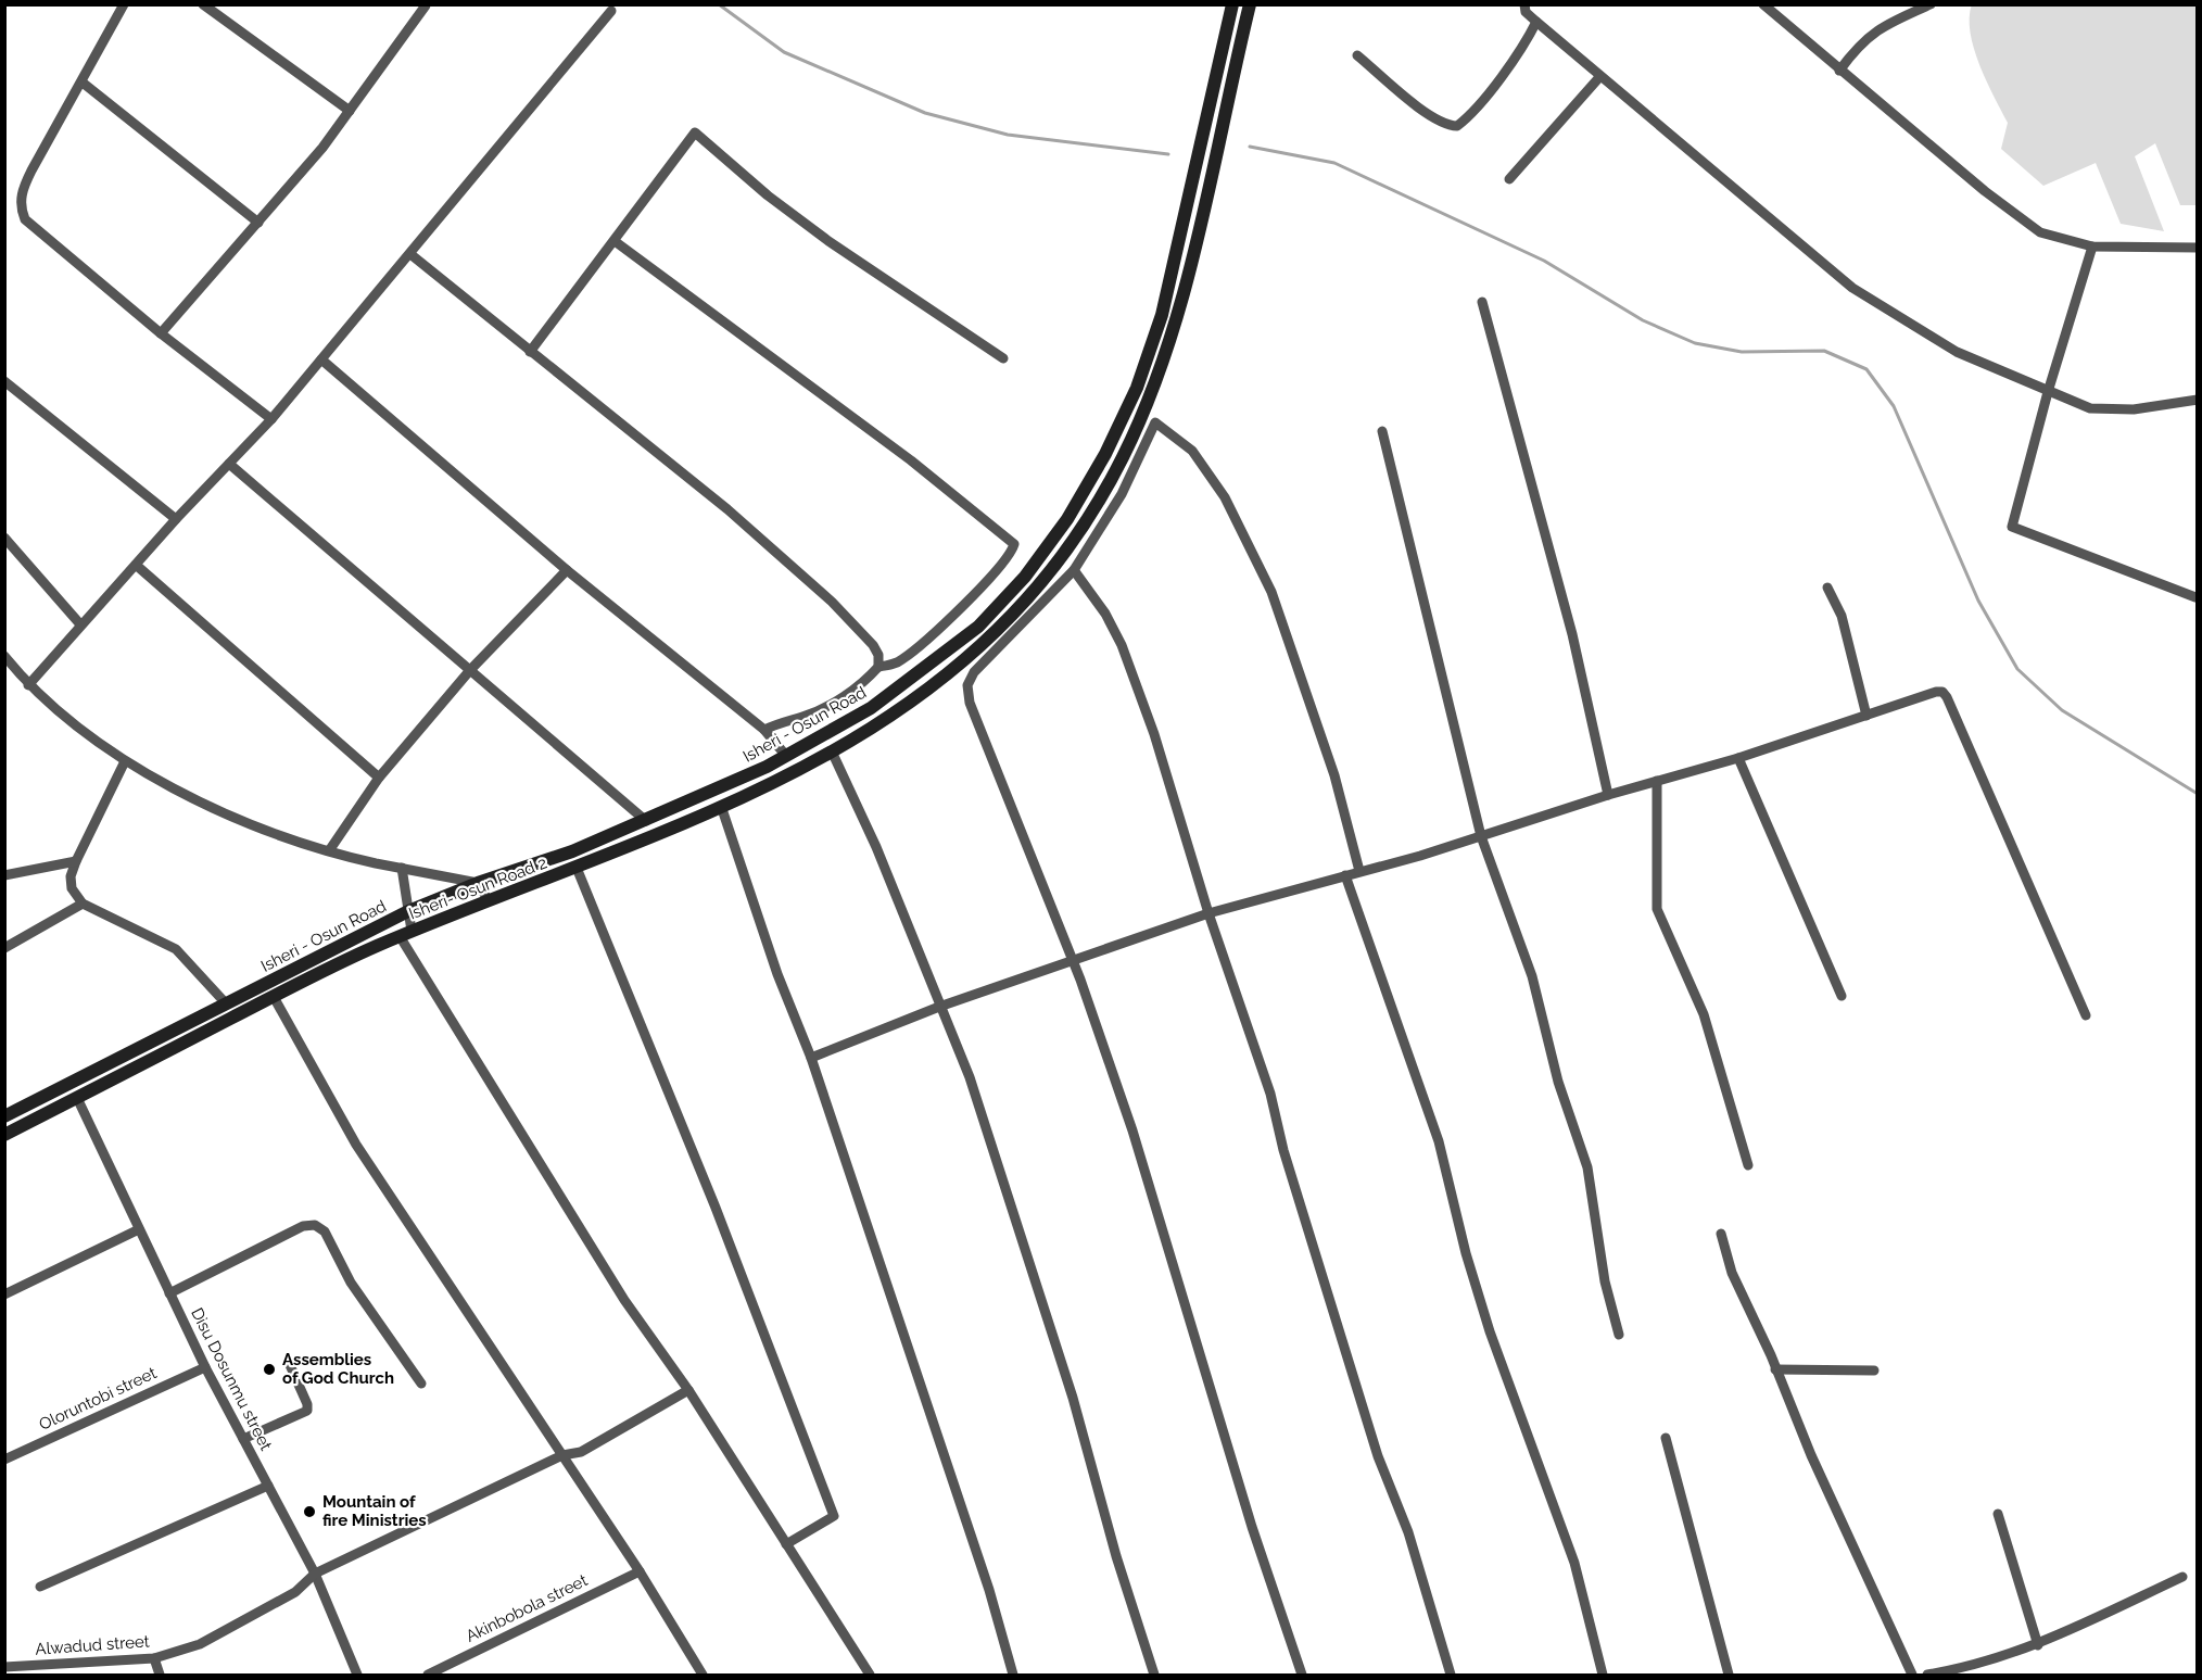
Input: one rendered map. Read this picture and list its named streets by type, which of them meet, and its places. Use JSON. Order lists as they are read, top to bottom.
{
  "streets": {
    "main road": ["Isheri - Osun Road", "Isheri- Osun Road 2"],
    "street": [
      "Disu Dosunmu street",
      "Oloruntobi street",
      "Akinbobola street",
      "Alwadud street"
    ]
  },
  "crossings": [
    ["Isheri- Osun Road 2", "Disu Dosunmu street"],
    ["Disu Dosunmu street", "Oloruntobi street"],
    ["Disu Dosunmu street", "Alwadud street"]
  ],
  "places": ["Assemblies of God Church", "Mountain of fire Ministries"]
}
